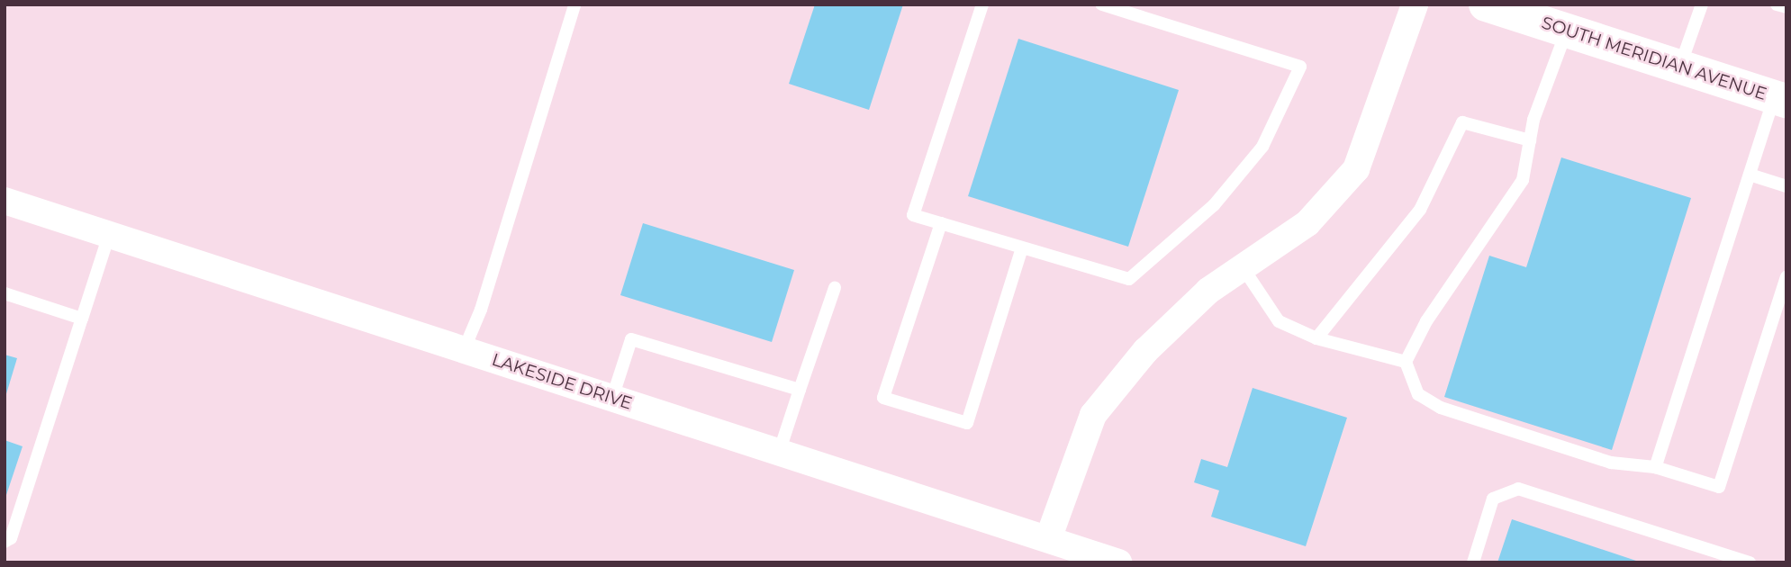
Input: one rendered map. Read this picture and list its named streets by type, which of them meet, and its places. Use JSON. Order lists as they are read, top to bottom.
{
  "streets": {
    "main road": ["SOUTH MERIDIAN AVENUE"],
    "street": ["LAKESIDE DRIVE"]
  }
}
